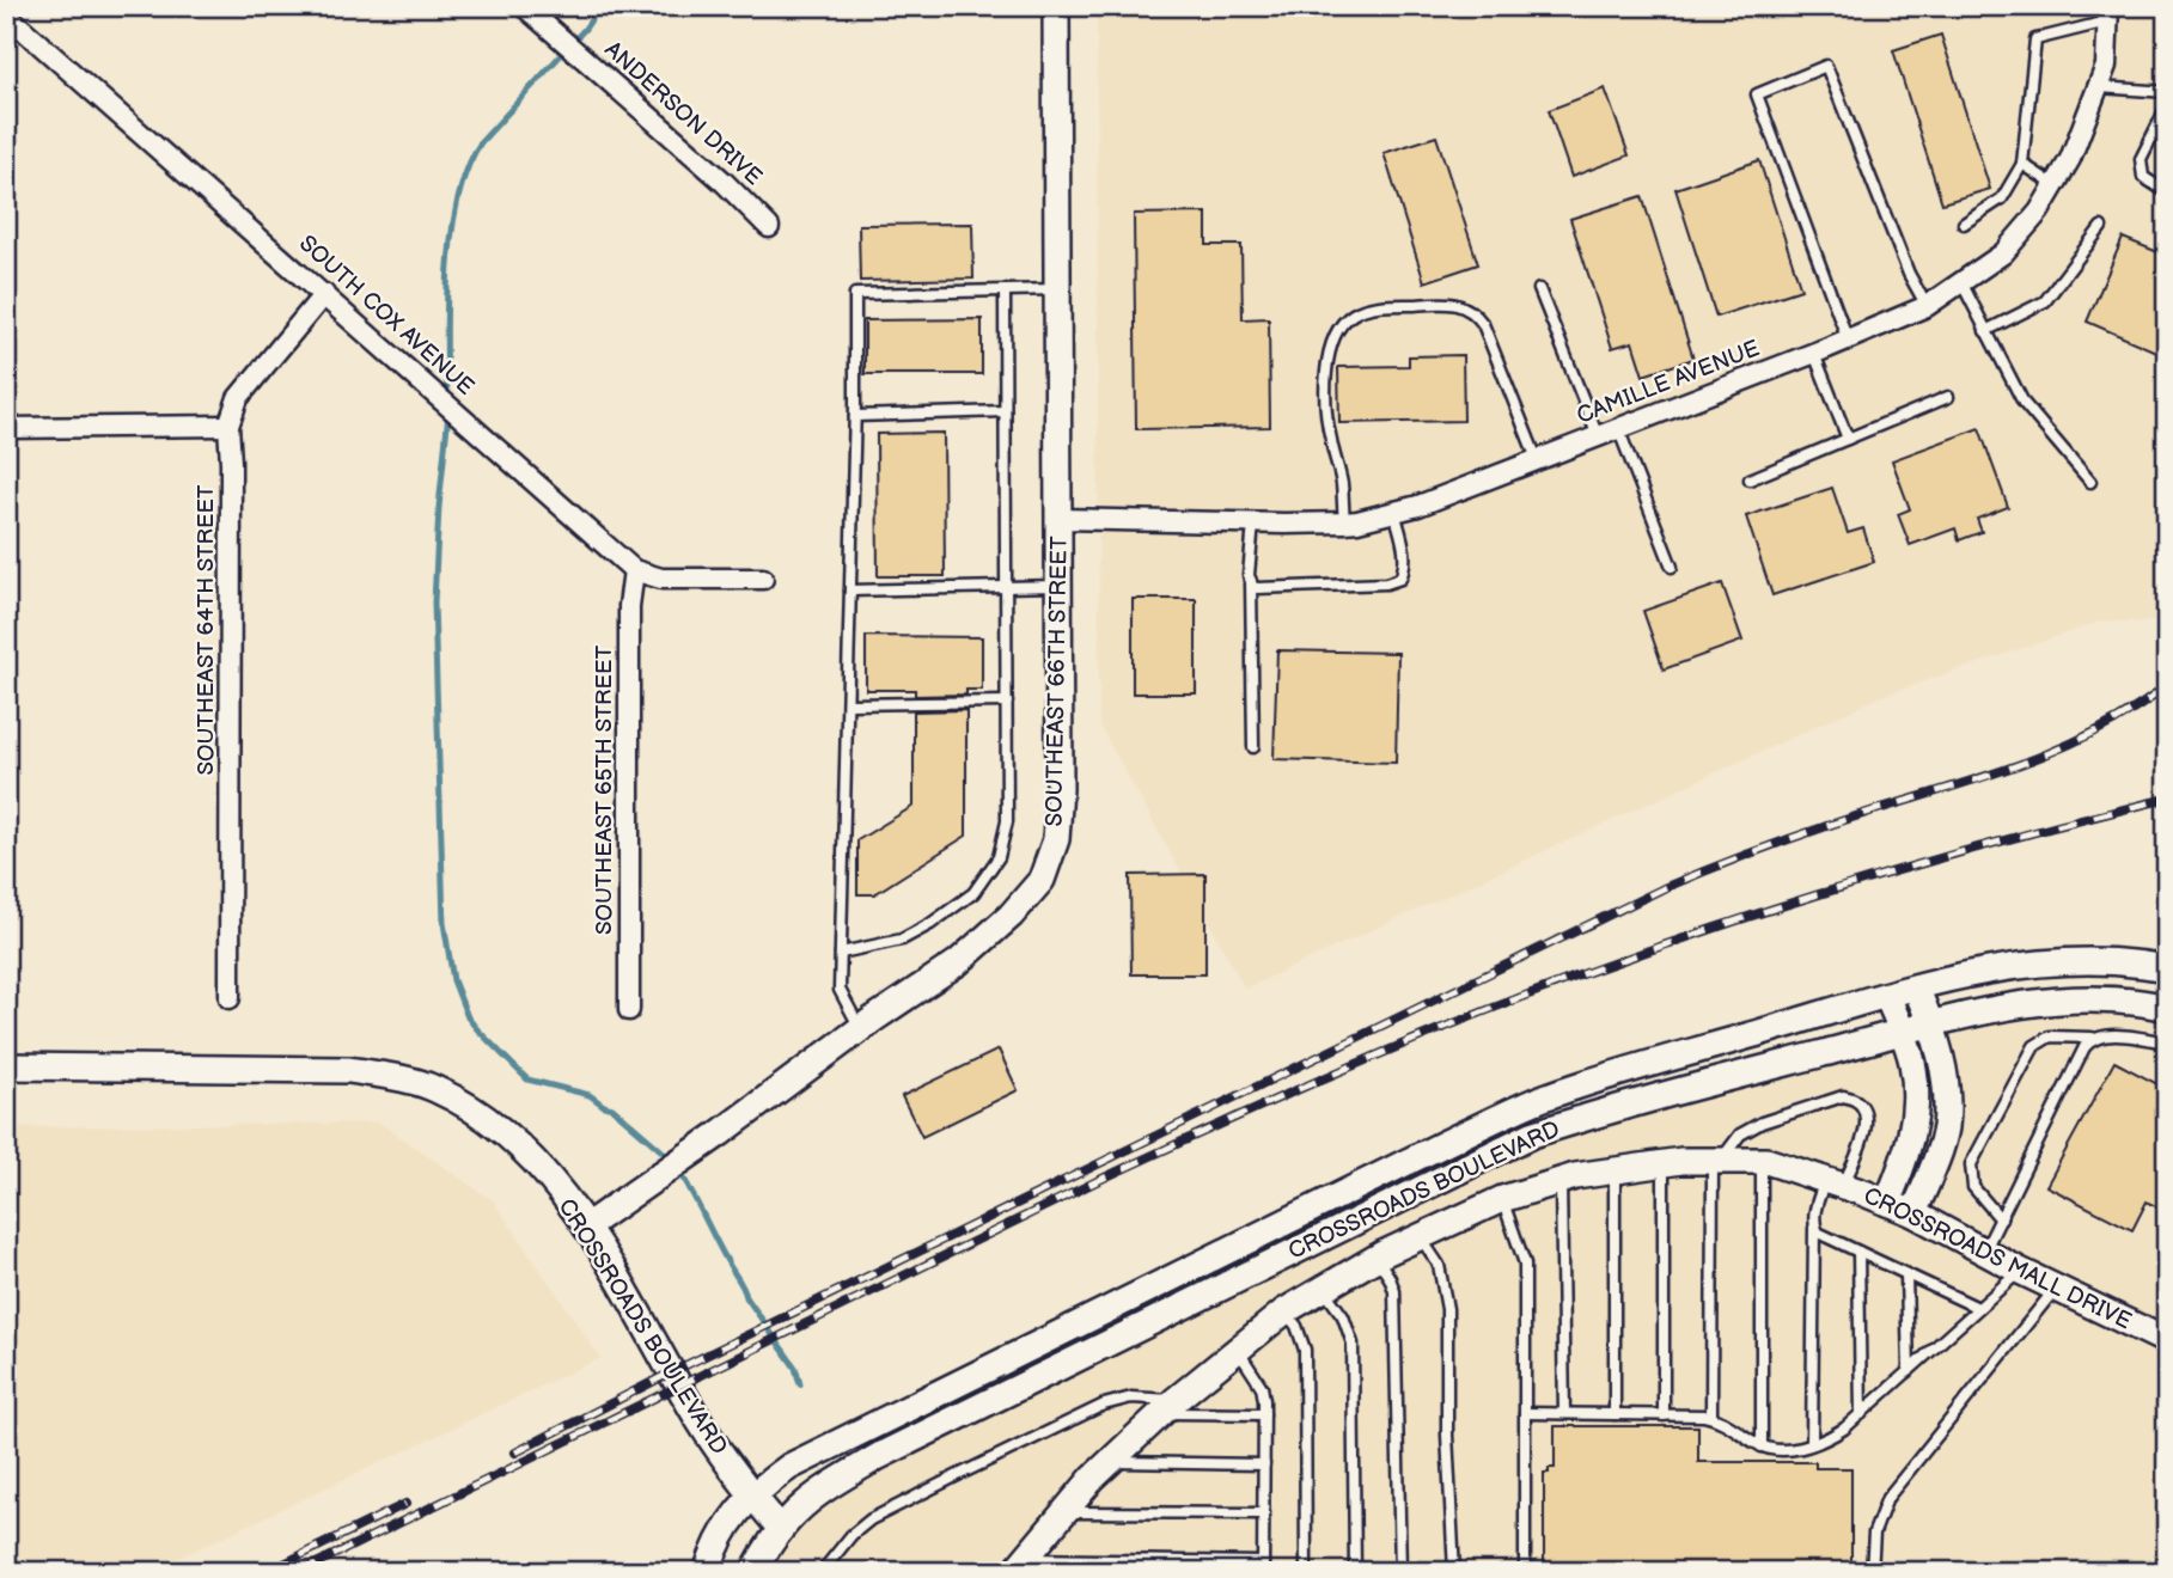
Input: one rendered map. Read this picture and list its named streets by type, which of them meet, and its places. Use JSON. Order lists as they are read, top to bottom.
{
  "streets": {
    "main road": ["SOUTHEAST 66TH STREET", "CROSSROADS BOULEVARD", "CROSSROADS MALL DRIVE"],
    "street": [
      "ANDERSON DRIVE",
      "SOUTH COX AVENUE",
      "CAMILLE AVENUE",
      "SOUTHEAST 64TH STREET",
      "SOUTHEAST 65TH STREET"
    ]
  },
  "crossings": [
    ["SOUTH COX AVENUE", "SOUTHEAST 64TH STREET"],
    ["SOUTH COX AVENUE", "SOUTHEAST 65TH STREET"],
    ["CAMILLE AVENUE", "SOUTHEAST 66TH STREET"],
    ["SOUTHEAST 66TH STREET", "CROSSROADS BOULEVARD"]
  ]
}
